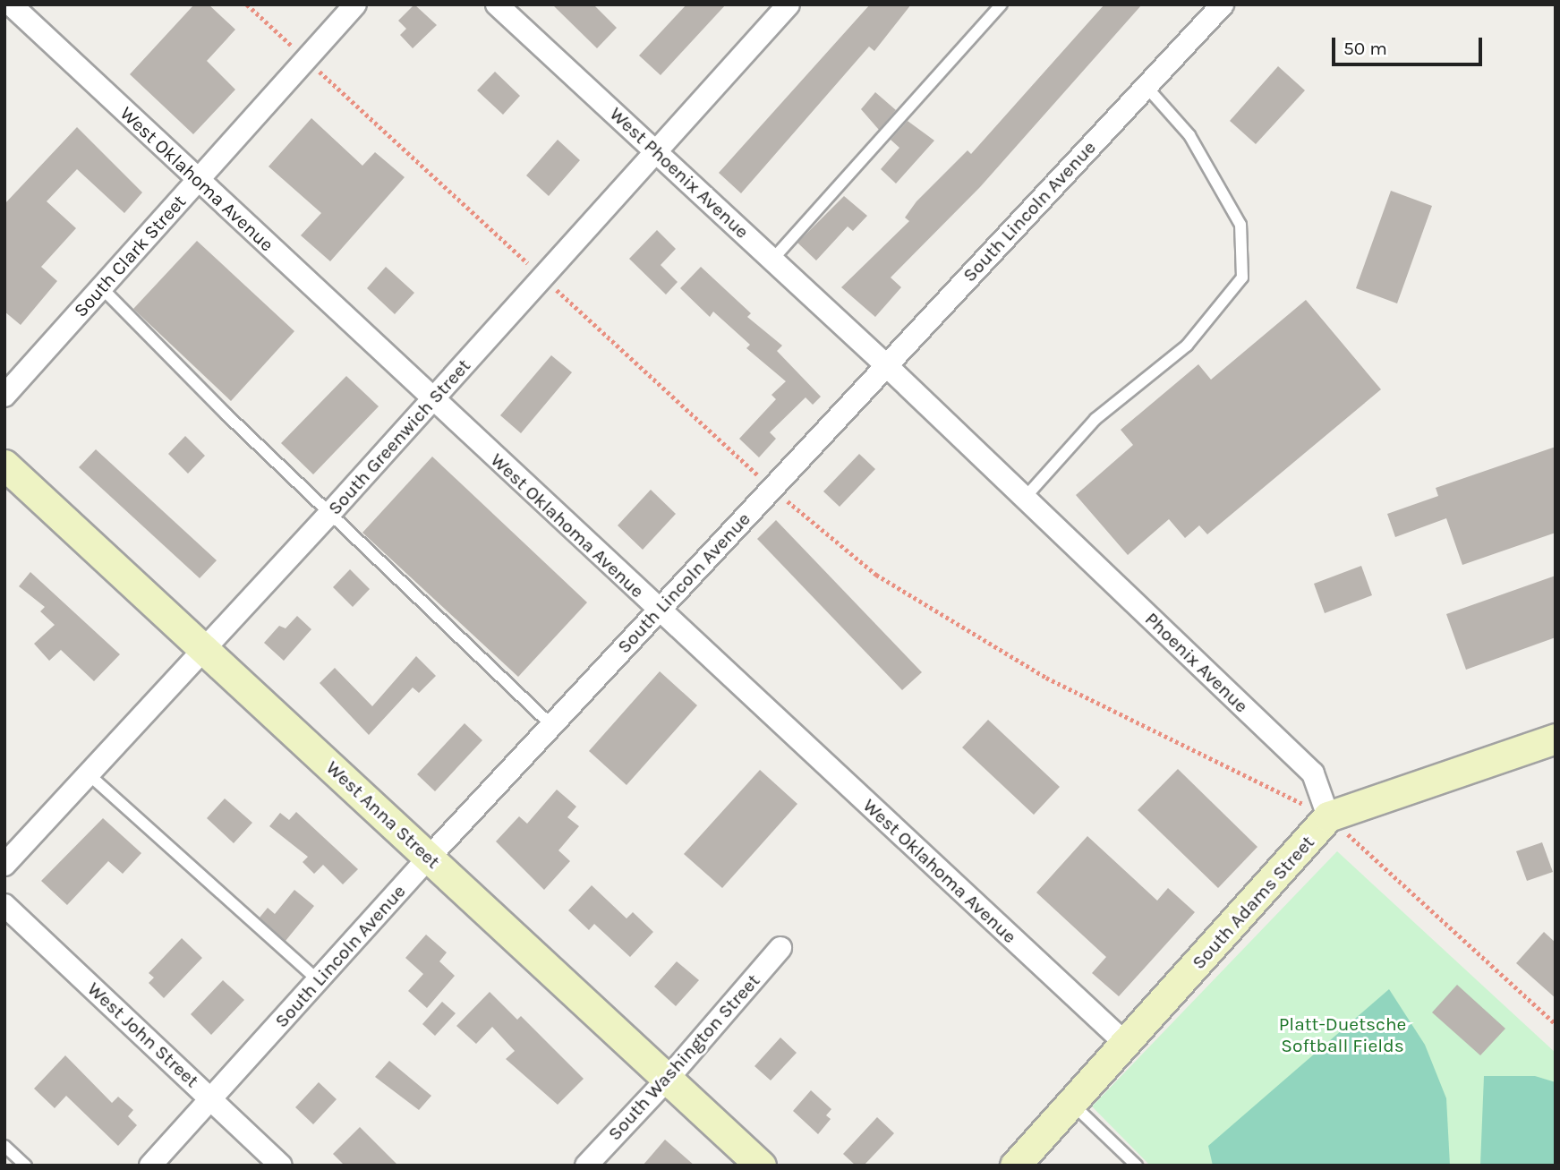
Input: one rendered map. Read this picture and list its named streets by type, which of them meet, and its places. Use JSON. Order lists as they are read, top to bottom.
{
  "streets": {
    "main road": ["West Anna Street", "South Adams Street"],
    "street": [
      "West Phoenix Avenue",
      "West Oklahoma Avenue",
      "South Lincoln Avenue",
      "South Clark Street",
      "South Greenwich Street",
      "Phoenix Avenue",
      "West John Street",
      "South Washington Street"
    ]
  },
  "crossings": [
    ["West Phoenix Avenue", "South Lincoln Avenue"],
    ["West Phoenix Avenue", "South Greenwich Street"],
    ["West Phoenix Avenue", "Phoenix Avenue"],
    ["West Oklahoma Avenue", "South Lincoln Avenue"],
    ["West Oklahoma Avenue", "South Clark Street"],
    ["West Oklahoma Avenue", "South Greenwich Street"],
    ["West Oklahoma Avenue", "South Adams Street"],
    ["South Lincoln Avenue", "Phoenix Avenue"],
    ["South Lincoln Avenue", "West Anna Street"],
    ["South Lincoln Avenue", "West John Street"],
    ["South Greenwich Street", "West Anna Street"],
    ["Phoenix Avenue", "South Adams Street"],
    ["West Anna Street", "South Washington Street"]
  ],
  "parks": ["Platt-Duetsche Softball Fields"],
  "scale_bar": "50 m"
}
